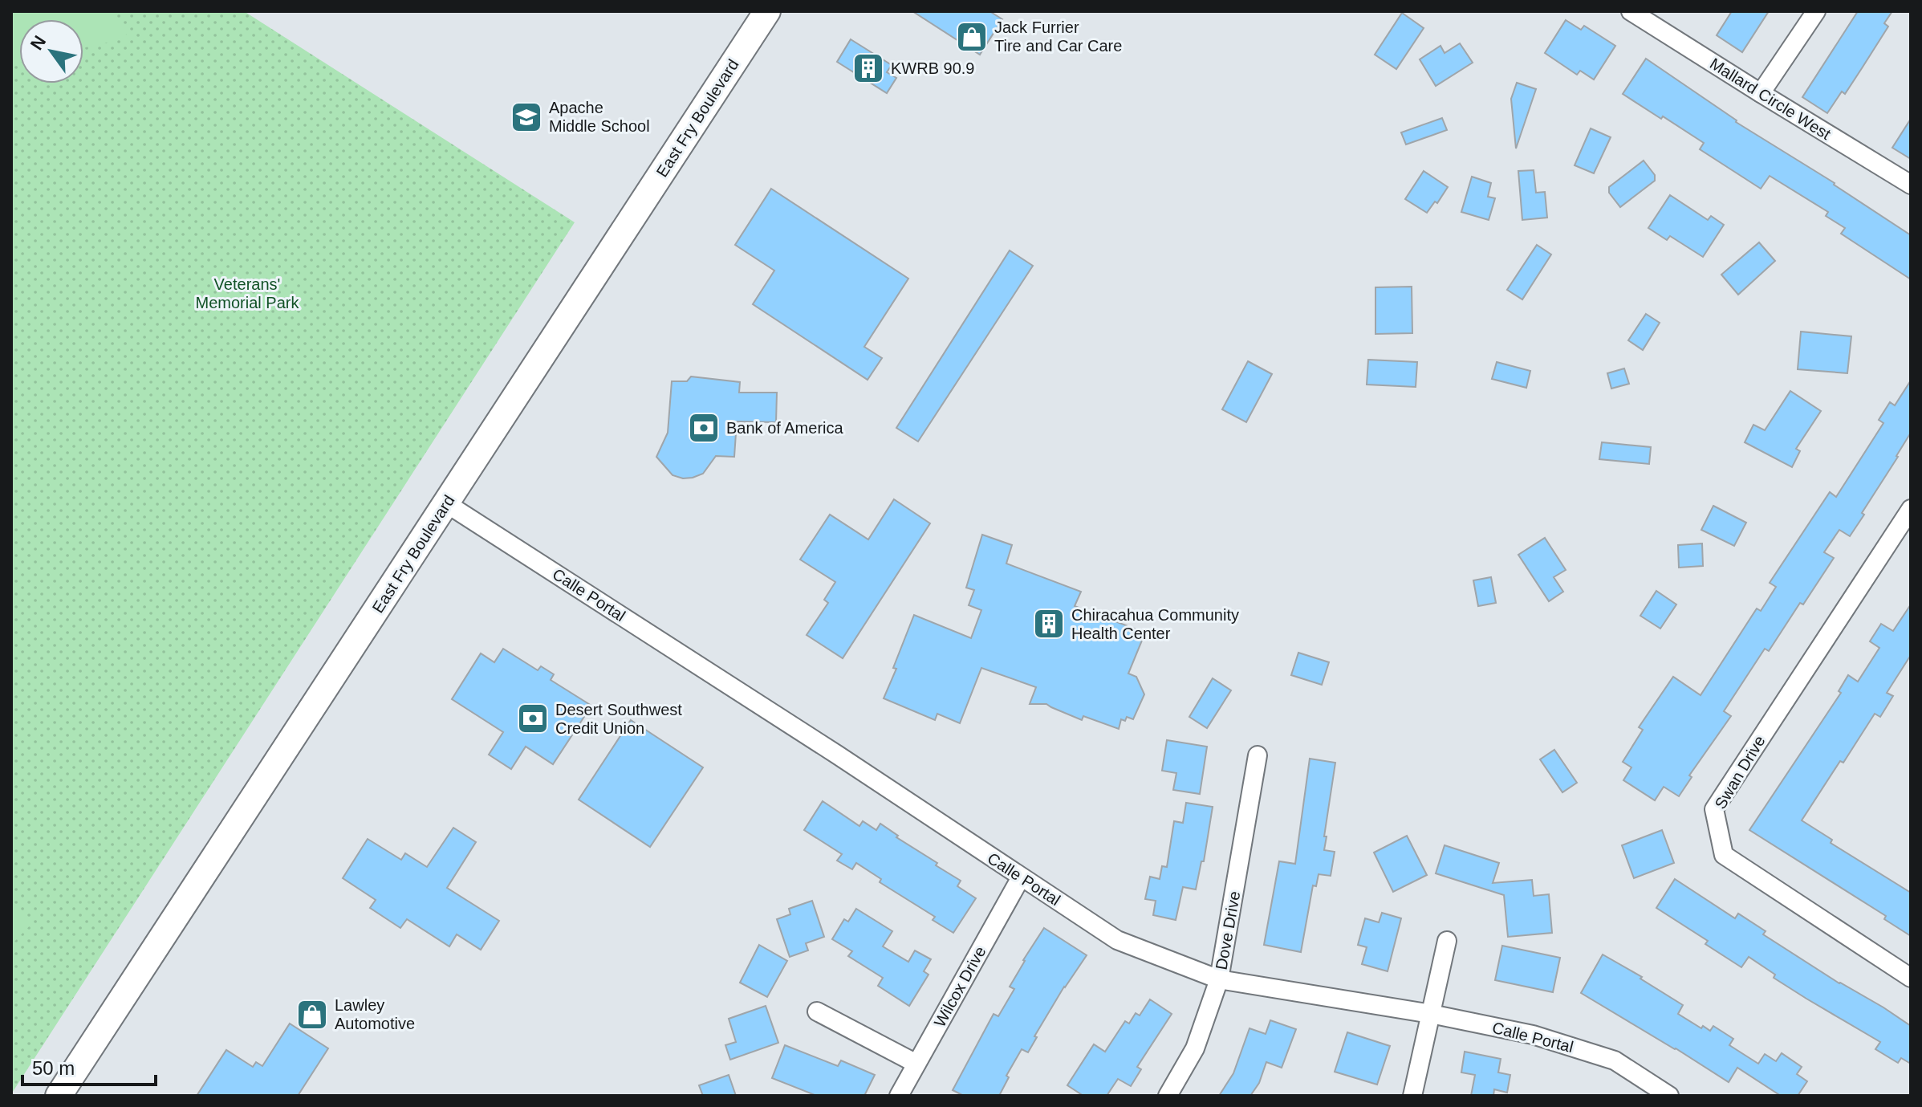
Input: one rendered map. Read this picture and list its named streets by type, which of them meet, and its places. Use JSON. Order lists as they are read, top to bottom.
{
  "streets": {
    "main road": ["East Fry Boulevard"],
    "street": [
      "Mallard Circle West",
      "Calle Portal",
      "Swan Drive",
      "Dove Drive",
      "Wilcox Drive"
    ]
  },
  "crossings": [
    ["East Fry Boulevard", "Calle Portal"],
    ["Calle Portal", "Dove Drive"],
    ["Calle Portal", "Wilcox Drive"]
  ],
  "parks": ["Veterans' Memorial Park"],
  "places": {
    "shop": ["Jack Furrier Tire and Car Care", "Lawley Automotive"],
    "building": ["KWRB 90.9", "Chiracahua Community Health Center"],
    "school or university": ["Apache Middle School"],
    "bank": ["Bank of America", "Desert Southwest Credit Union"]
  },
  "scale_bar": "50 m",
  "north": "top left"
}
